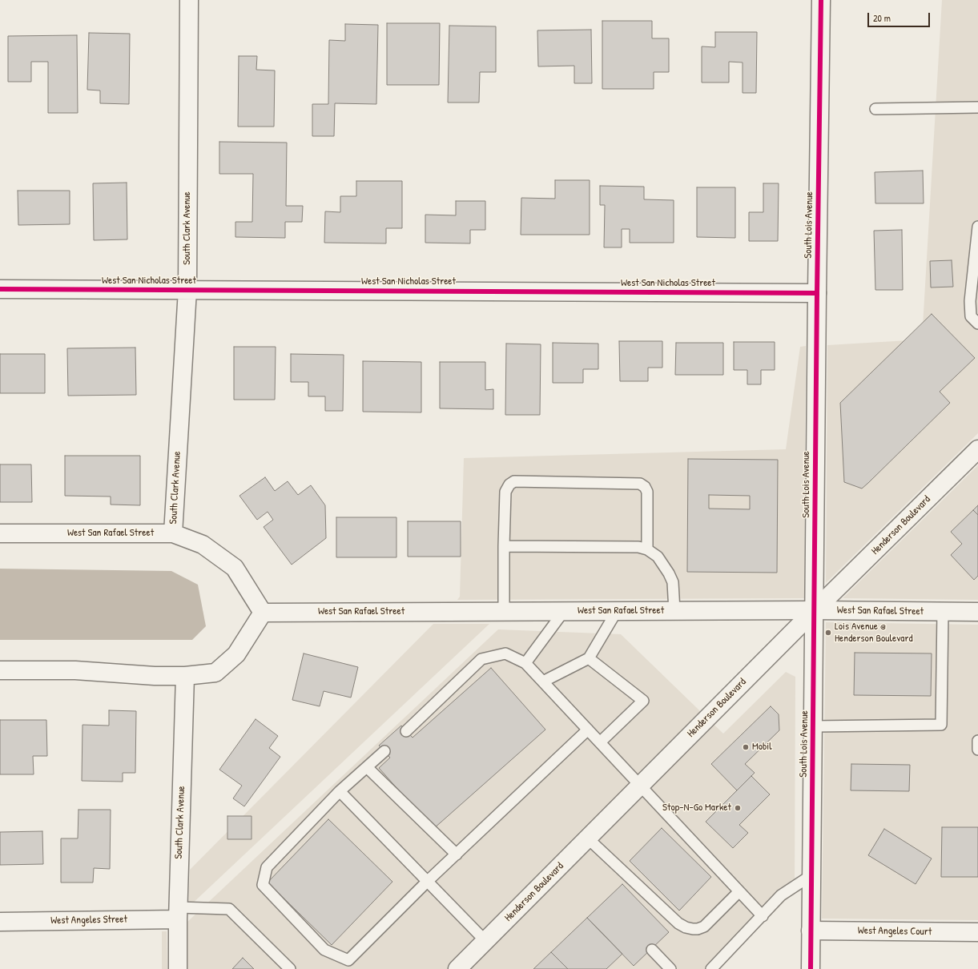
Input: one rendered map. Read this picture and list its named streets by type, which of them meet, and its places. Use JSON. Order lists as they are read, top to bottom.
{
  "streets": {
    "street": [
      "South Lois Avenue",
      "South Clark Avenue",
      "West San Nicholas Street",
      "Henderson Boulevard",
      "West San Rafael Street",
      "West Angeles Street",
      "West Angeles Court"
    ]
  },
  "crossings": [
    ["South Lois Avenue", "West San Nicholas Street"],
    ["South Lois Avenue", "Henderson Boulevard"],
    ["South Lois Avenue", "West San Rafael Street"],
    ["South Lois Avenue", "West Angeles Court"],
    ["South Clark Avenue", "West San Nicholas Street"],
    ["South Clark Avenue", "West San Rafael Street"],
    ["South Clark Avenue", "West Angeles Street"],
    ["Henderson Boulevard", "West San Rafael Street"]
  ],
  "places": ["Lois Avenue @ Henderson Boulevard", "Mobil", "Stop-N-Go Market"],
  "scale_bar": "20 m"
}
